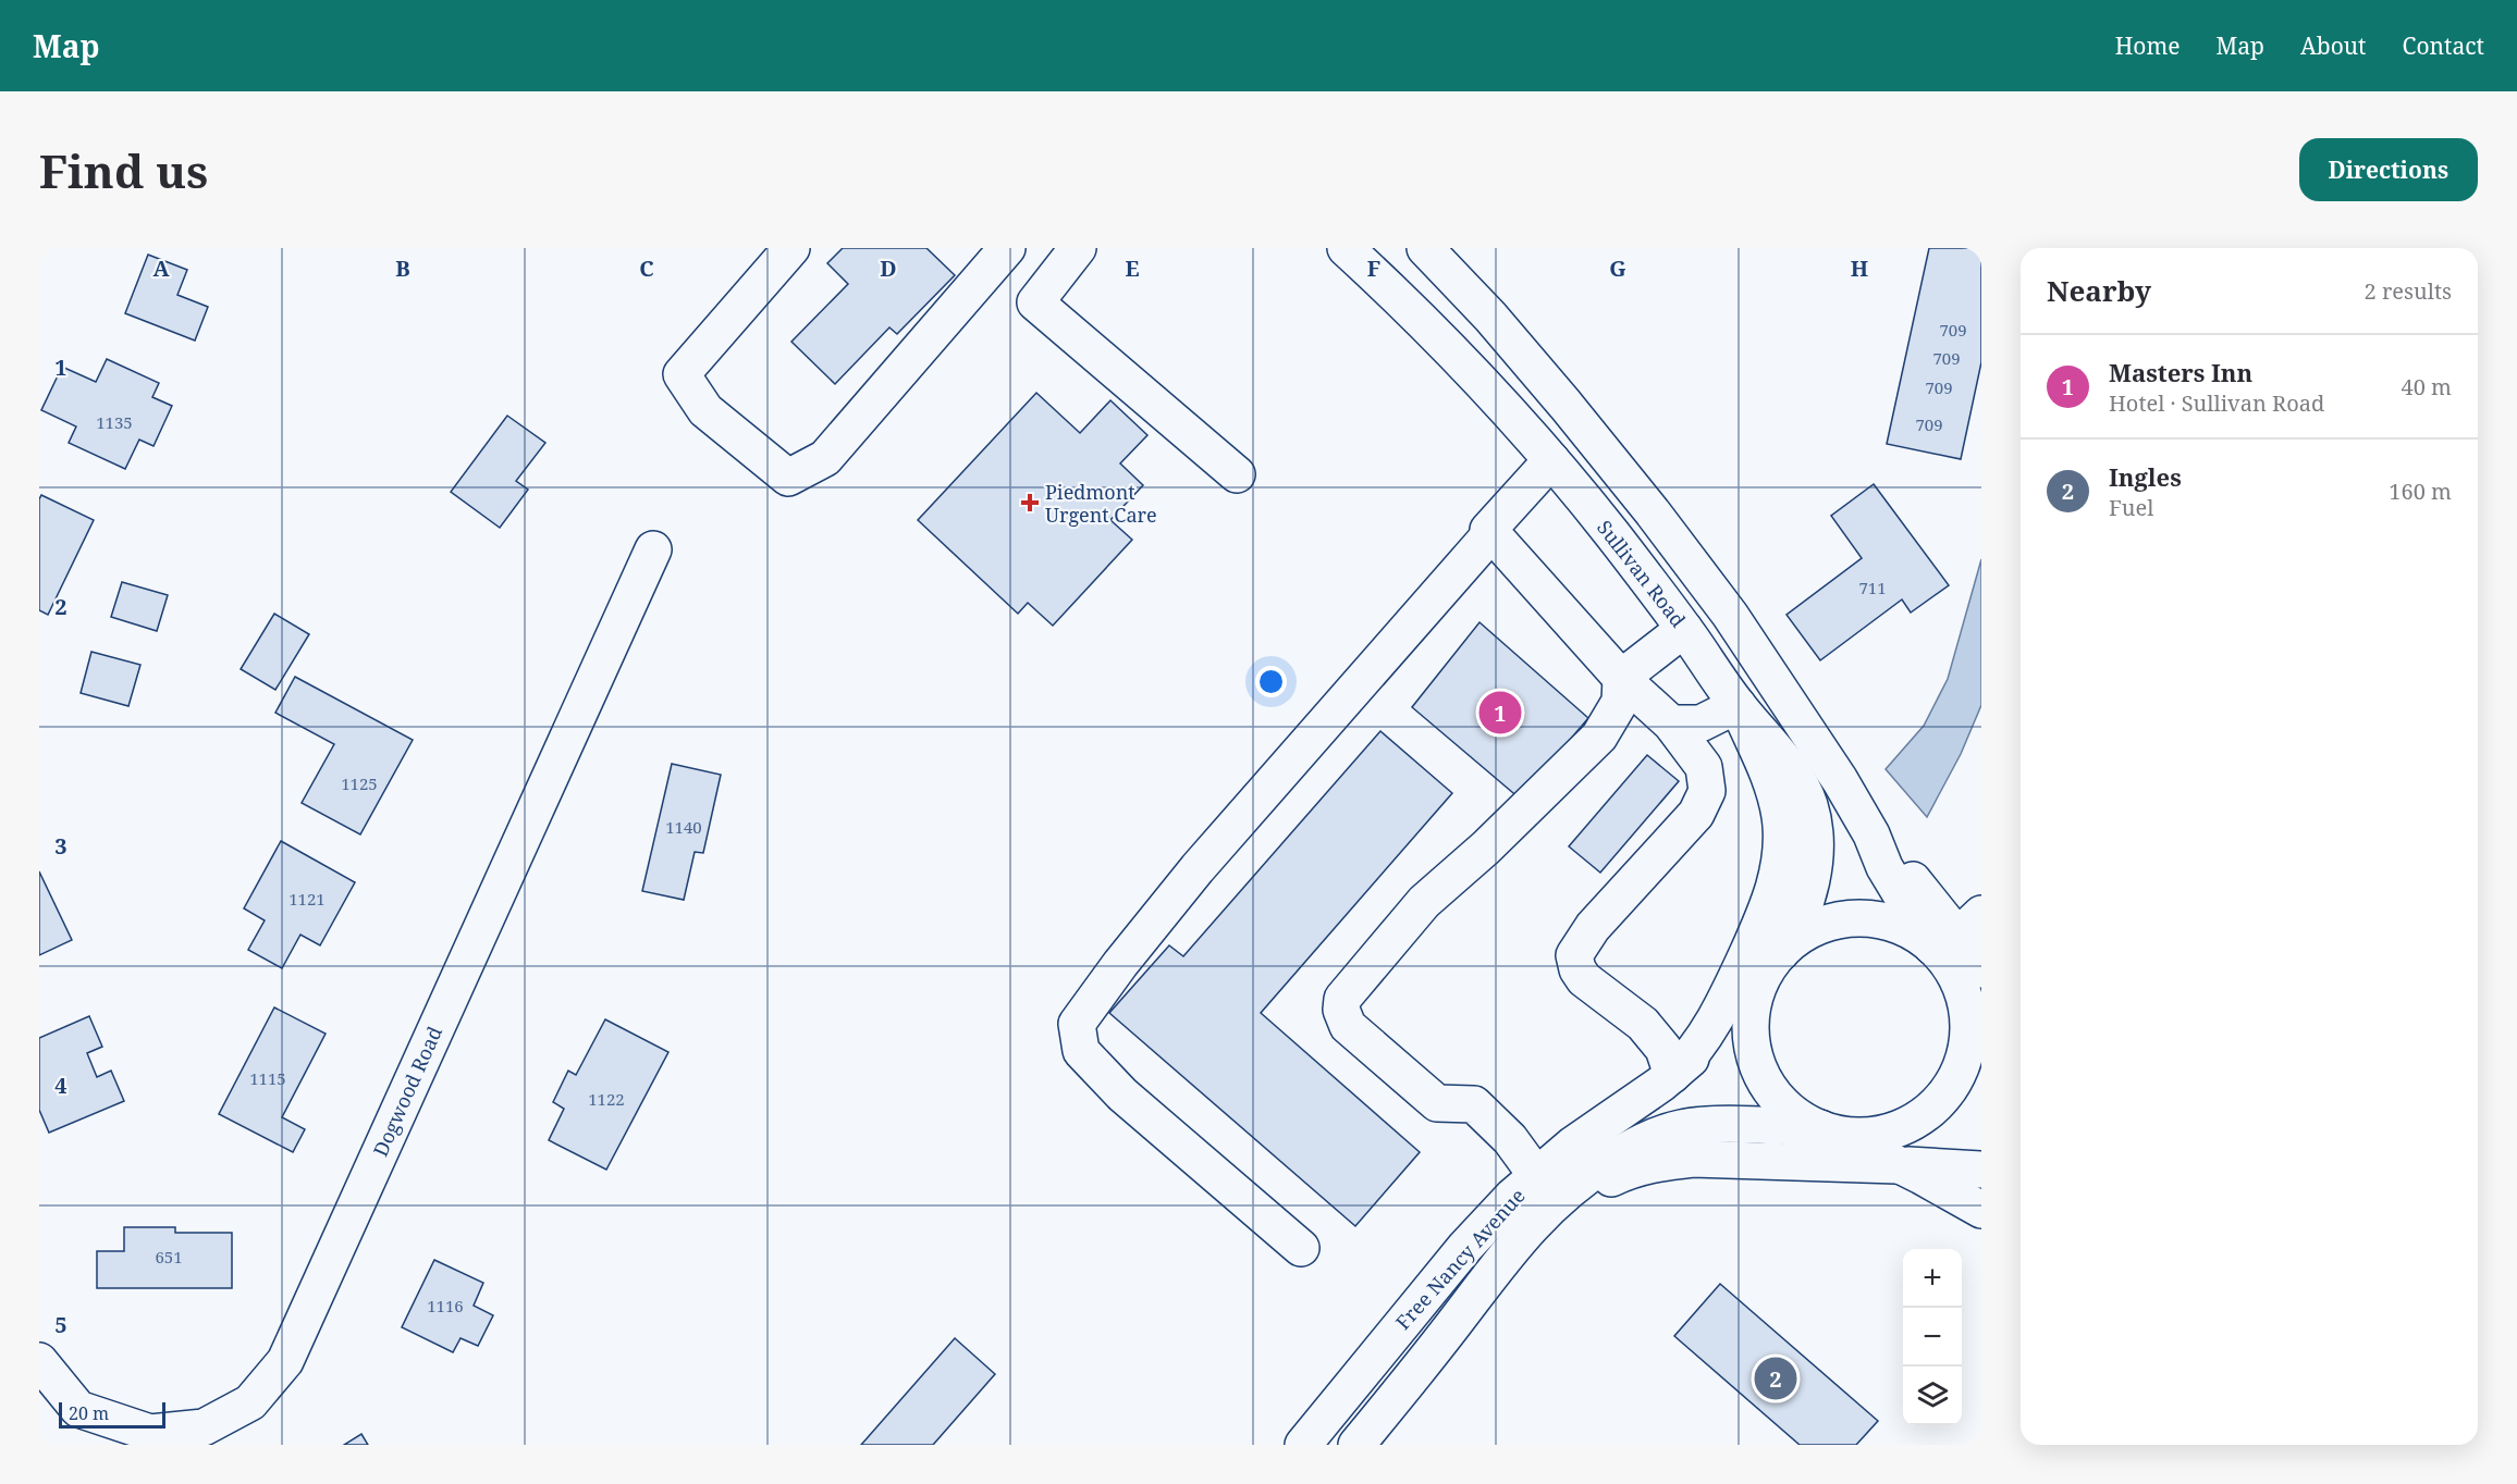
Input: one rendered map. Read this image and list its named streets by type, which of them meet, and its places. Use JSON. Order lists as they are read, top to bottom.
{
  "streets": {
    "street": ["Sullivan Road", "Dogwood Road", "Free Nancy Avenue"]
  },
  "crossings": [
    ["Sullivan Road", "Free Nancy Avenue"]
  ],
  "places": {
    "health": ["Piedmont Urgent Care"]
  },
  "house_numbers": [
    "709",
    "709",
    "709",
    "1135",
    "709",
    "711",
    "1125",
    "1140",
    "1121",
    "1115",
    "1122",
    "651",
    "1116"
  ],
  "scale_bar": "20 m",
  "page": {
    "header": "Map",
    "nav": [
      "Home",
      "Map",
      "About",
      "Contact"
    ],
    "buttons": "Directions",
    "title": "Find us",
    "heading": ["Nearby", "2 results"],
    "list": [
      {
        "mark": "1",
        "name": "Masters Inn",
        "note": "Hotel · Sullivan Road",
        "value": "40 m"
      },
      {
        "mark": "2",
        "name": "Ingles",
        "note": "Fuel",
        "value": "160 m"
      }
    ],
    "pins": ["1", "2"],
    "map_buttons": ["+", "−"],
    "scale": "20 m"
  },
  "grid": {
    "columns": [
      "A",
      "B",
      "C",
      "D",
      "E",
      "F",
      "G",
      "H"
    ],
    "rows": [
      "1",
      "2",
      "3",
      "4",
      "5"
    ]
  }
}
